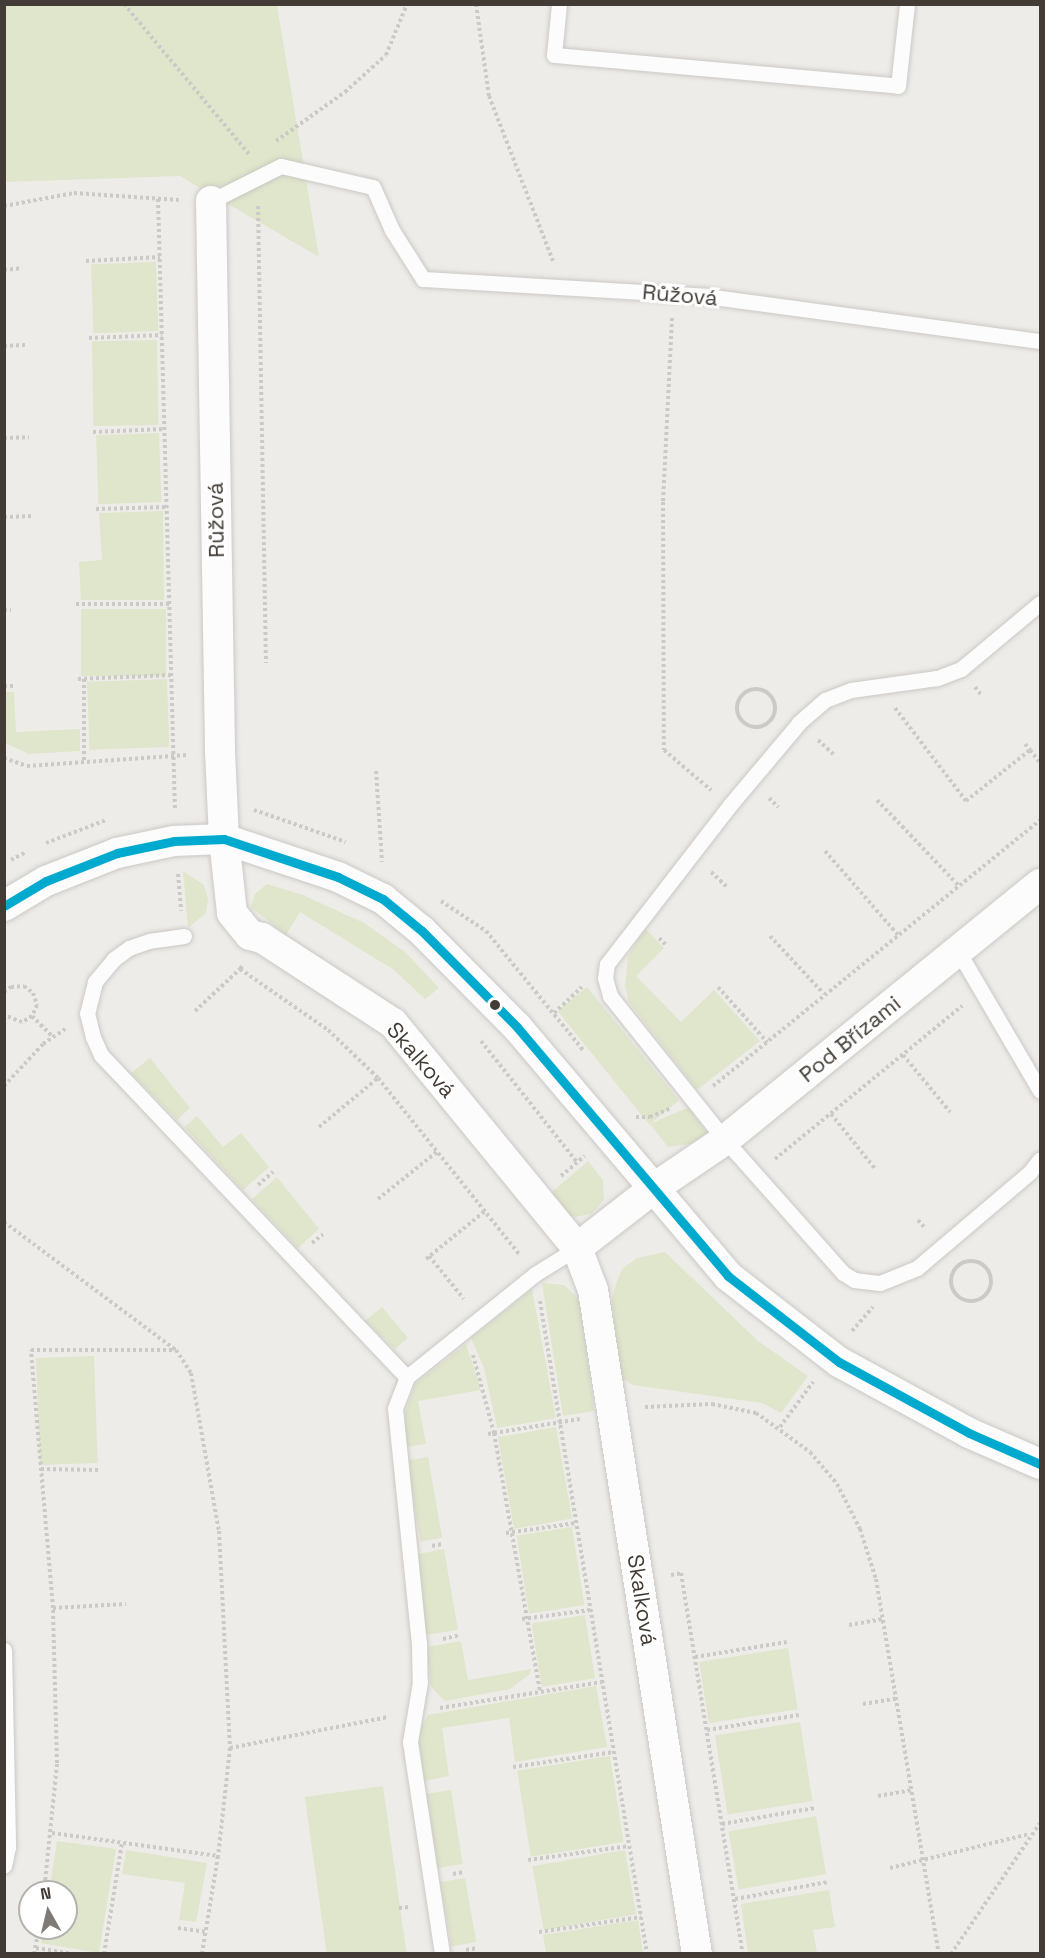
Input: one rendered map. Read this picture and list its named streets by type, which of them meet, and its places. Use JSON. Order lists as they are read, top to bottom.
{
  "streets": {
    "street": ["Růžová", "Pod Břízami", "Skalková"]
  },
  "crossings": [
    ["Růžová", "Skalková"]
  ],
  "north": "top"
}
